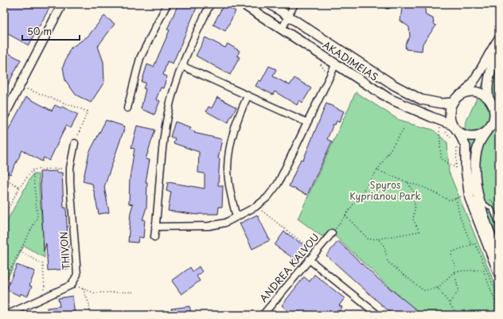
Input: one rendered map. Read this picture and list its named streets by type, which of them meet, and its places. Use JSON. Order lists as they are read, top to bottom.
{
  "streets": {
    "main road": ["AKADIMEIAS"],
    "street": ["THIVON", "ANDREA KALVOU"]
  },
  "parks": ["Spyros Kyprianou Park"],
  "scale_bar": "50 m"
}
